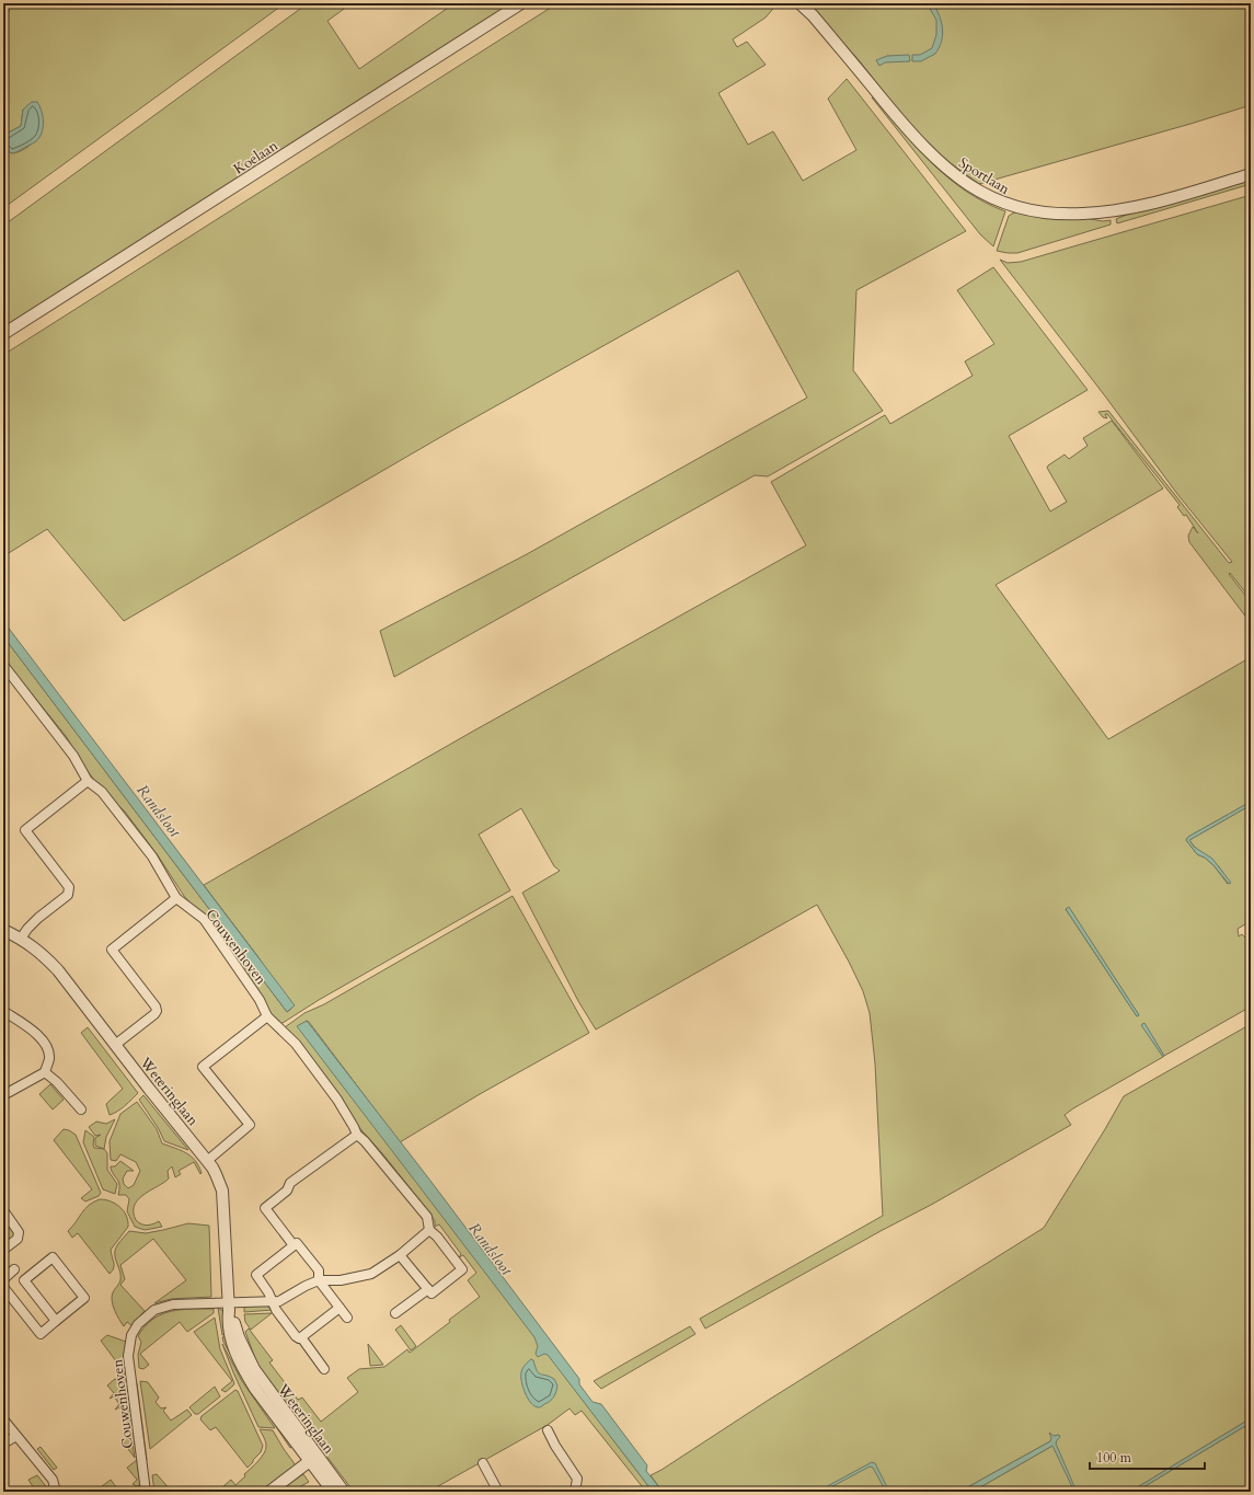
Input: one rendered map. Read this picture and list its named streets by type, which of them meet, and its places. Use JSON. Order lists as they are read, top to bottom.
{
  "streets": {
    "street": [
      "Koelaan",
      "Sportlaan",
      "Couwenhoven",
      "Weteringlaan"
    ]
  },
  "crossings": [
    ["Couwenhoven", "Weteringlaan"]
  ],
  "water": ["Randsloot"],
  "scale_bar": "100 m"
}
